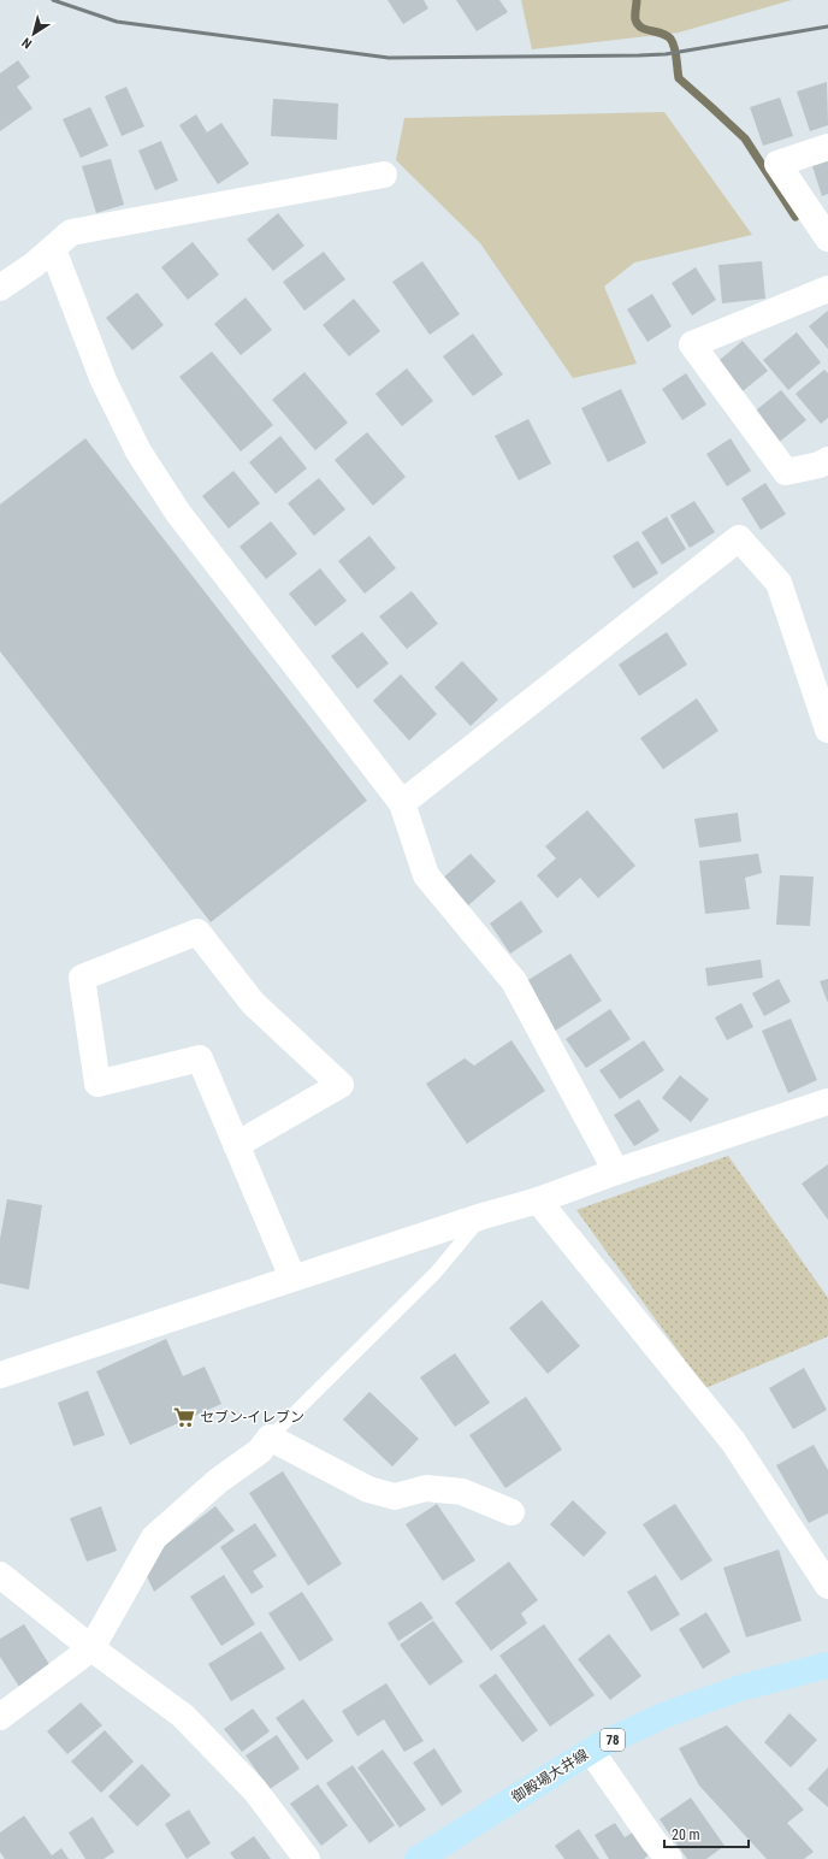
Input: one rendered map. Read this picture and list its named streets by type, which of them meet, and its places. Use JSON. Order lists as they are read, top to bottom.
{
  "streets": {
    "main road": ["78", "御殿場大井線"]
  },
  "places": {
    "supermarket": ["セブン-イレブン"]
  },
  "scale_bar": "20 m",
  "north": "bottom left"
}
